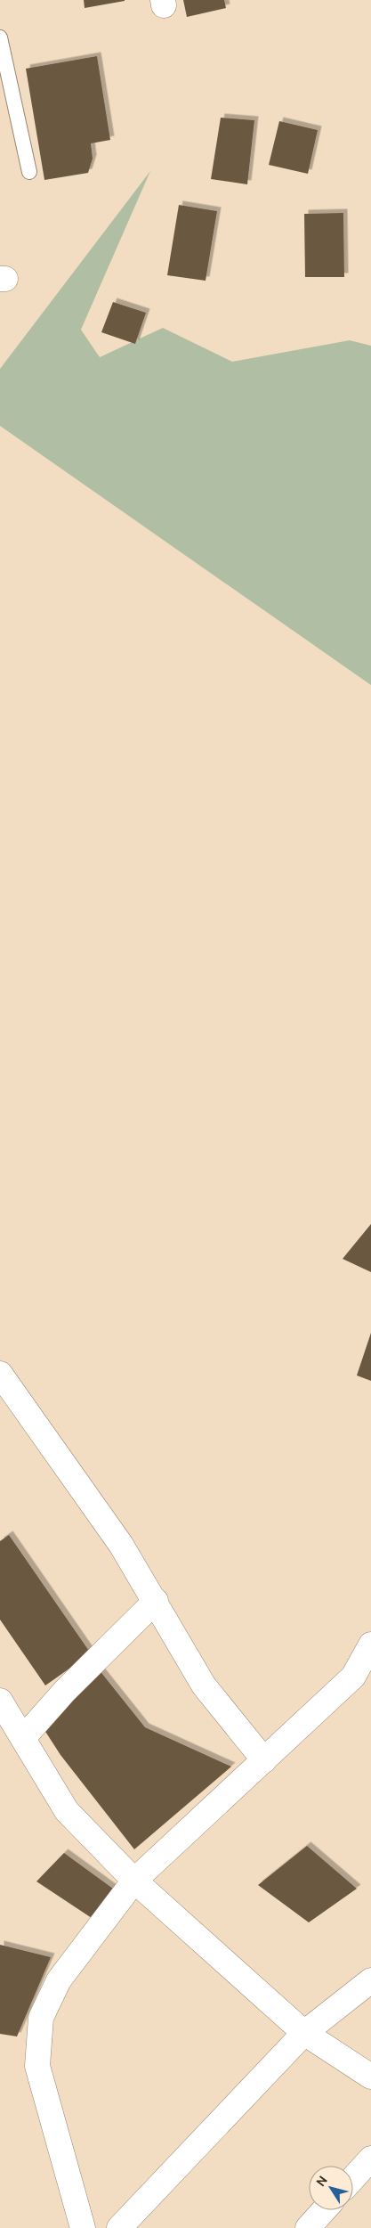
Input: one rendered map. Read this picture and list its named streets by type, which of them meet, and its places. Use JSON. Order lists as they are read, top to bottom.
{
  "north": "top left"
}
